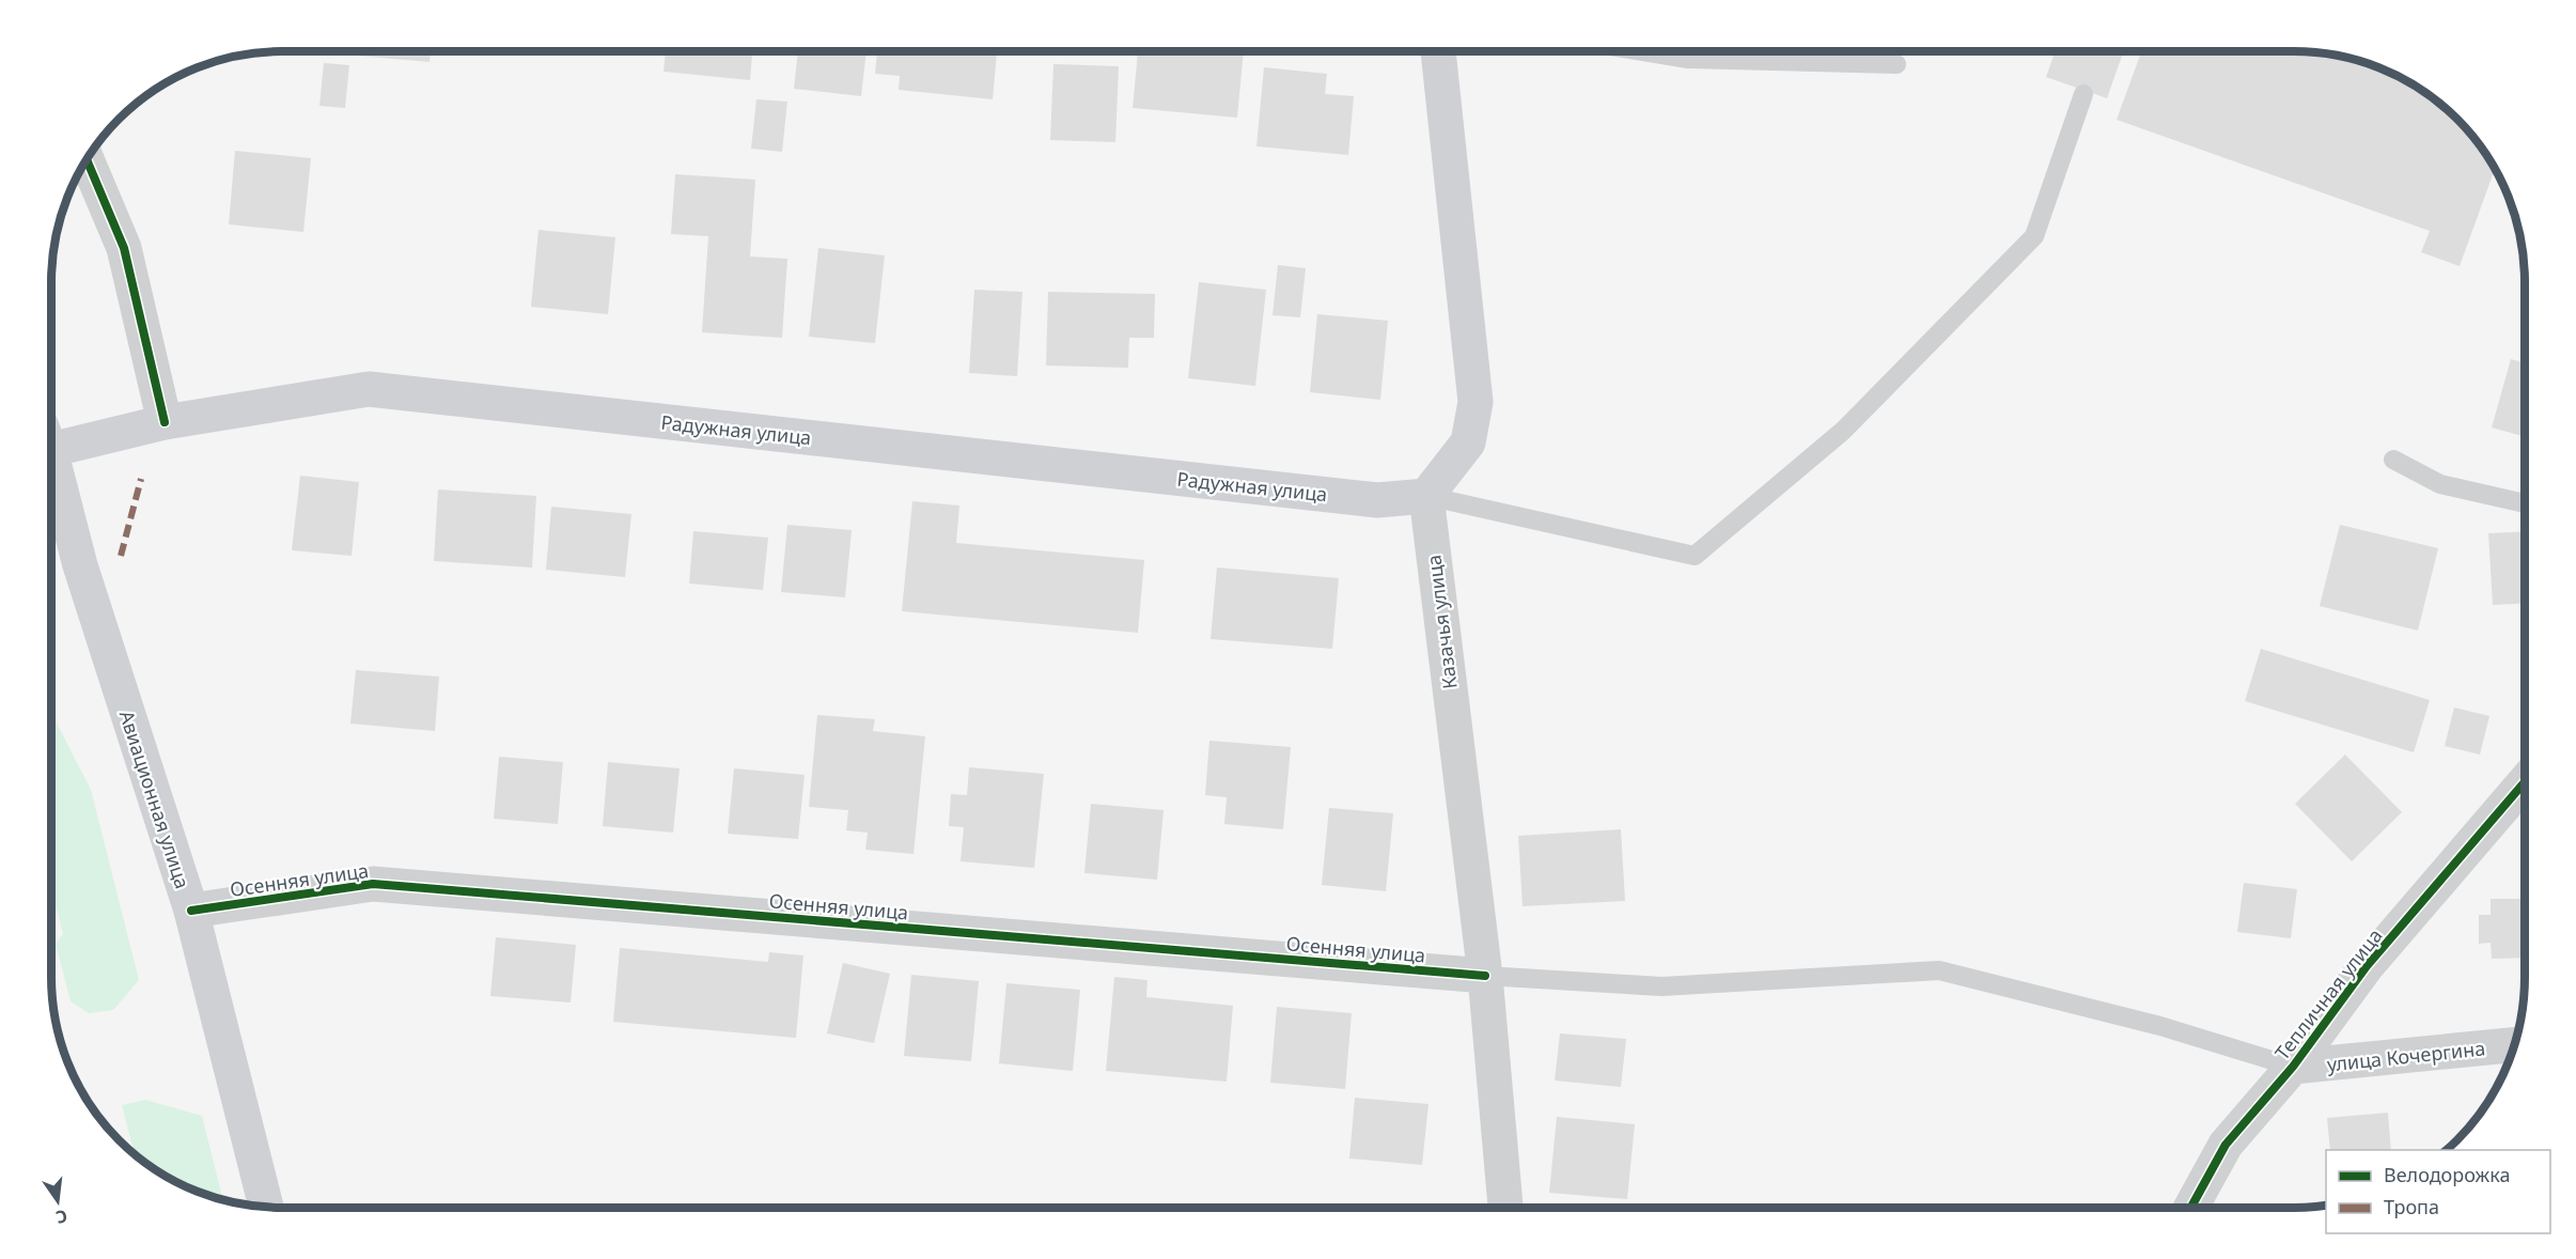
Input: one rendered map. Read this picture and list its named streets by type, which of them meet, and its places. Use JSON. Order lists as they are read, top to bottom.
{
  "streets": {
    "main road": ["Радужная улица", "Авиационная улица"],
    "street": [
      "Казачья улица",
      "Осенняя улица",
      "Тепличная улица",
      "улица Кочергина"
    ]
  },
  "crossings": [
    ["Радужная улица", "Казачья улица"],
    ["Казачья улица", "Осенняя улица"],
    ["Авиационная улица", "Осенняя улица"],
    ["Тепличная улица", "улица Кочергина"]
  ],
  "legend": ["Велодорожка", "Тропа"],
  "north": "bottom"
}
